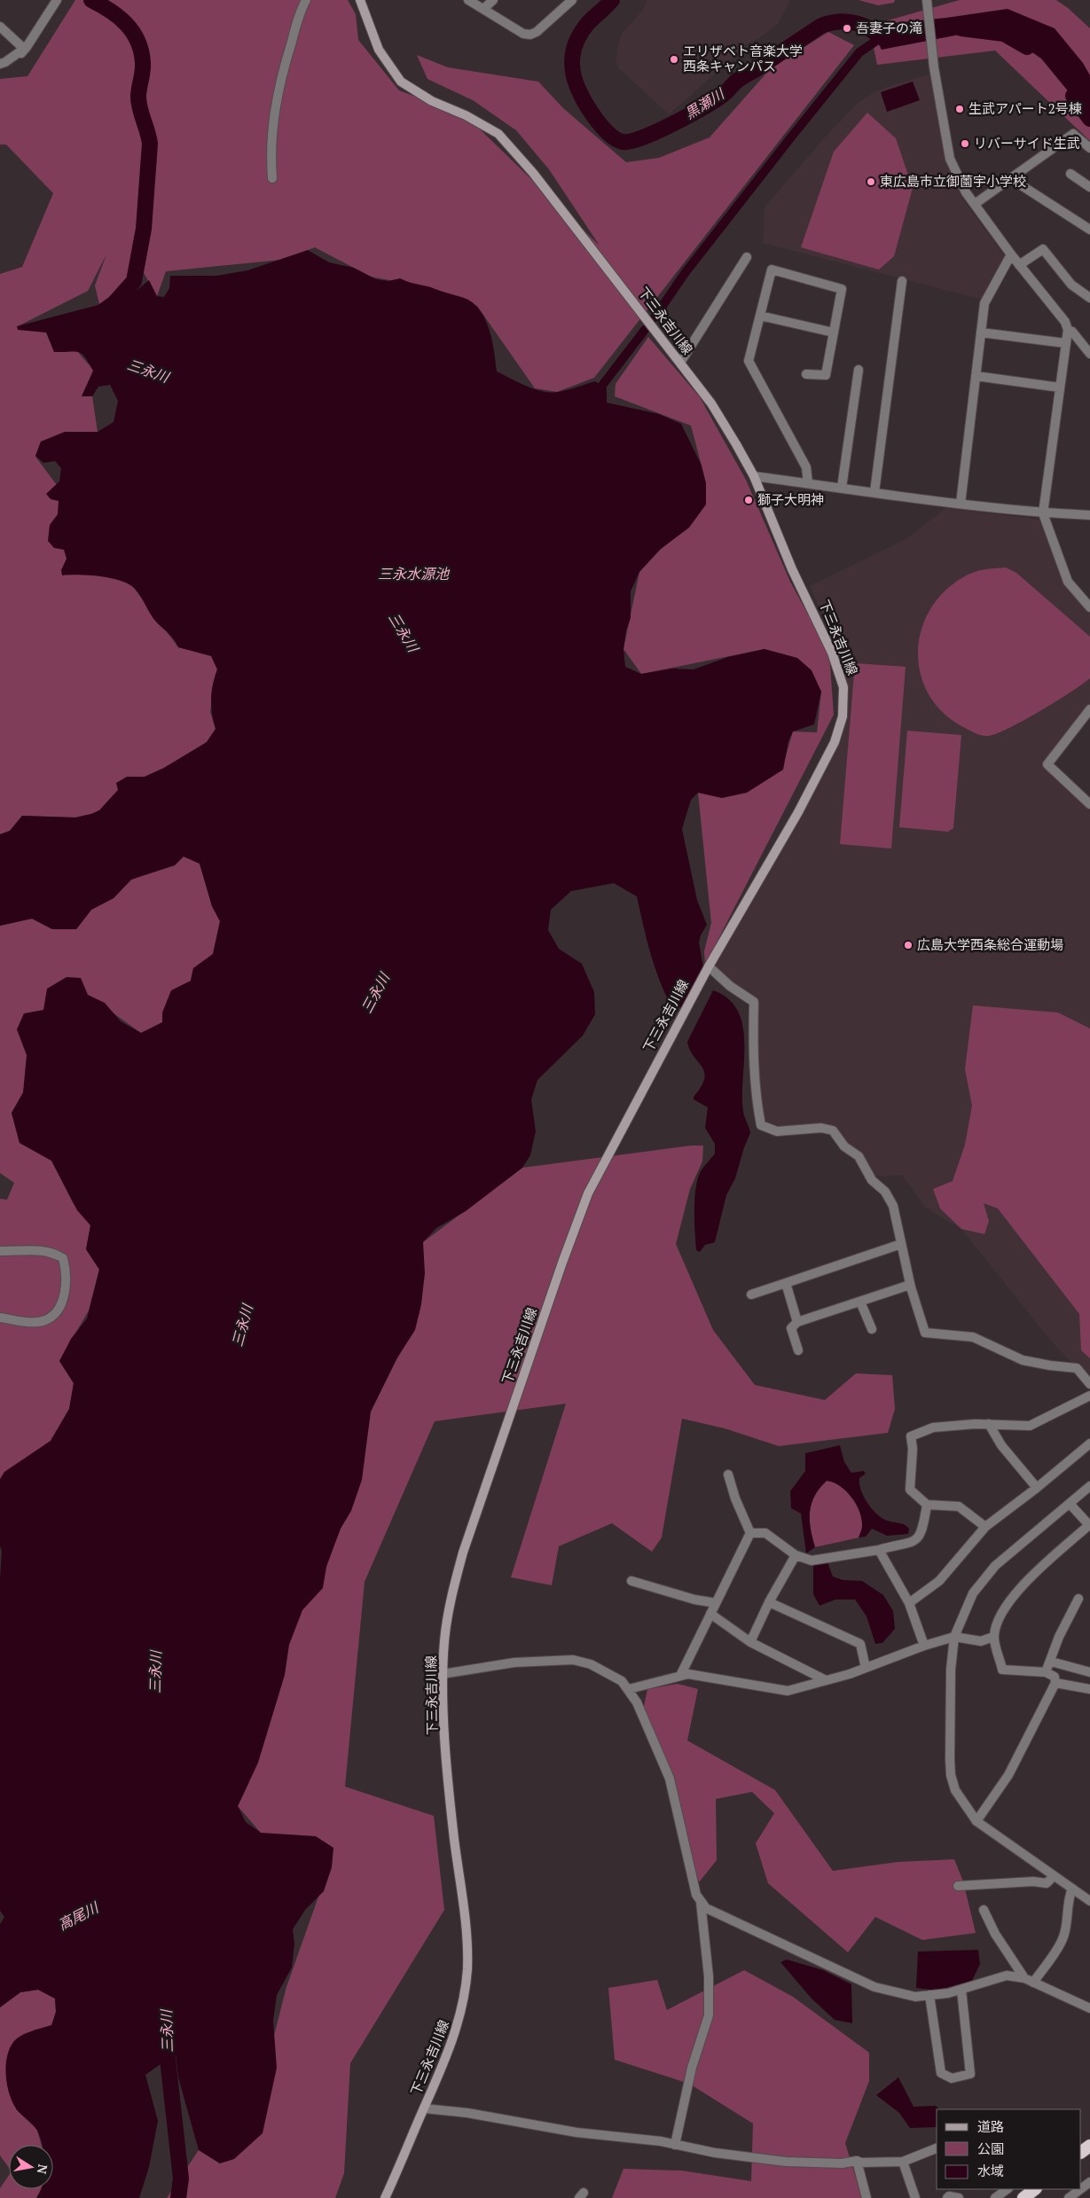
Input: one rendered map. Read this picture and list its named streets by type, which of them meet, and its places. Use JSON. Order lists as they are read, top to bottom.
{
  "streets": {
    "main road": ["下三永吉川線"]
  },
  "water": [
    "黒瀬川",
    "三永川",
    "三永水源池",
    "高尾川"
  ],
  "places": [
    "吾妻子の滝",
    "エリザベト音楽大学 西条キャンパス",
    "生武アパート2号棟",
    "リバーサイド生武",
    "東広島市立御薗宇小学校",
    "獅子大明神",
    "広島大学西条総合運動場"
  ],
  "legend": ["道路", "公園", "水域"],
  "north": "right"
}
